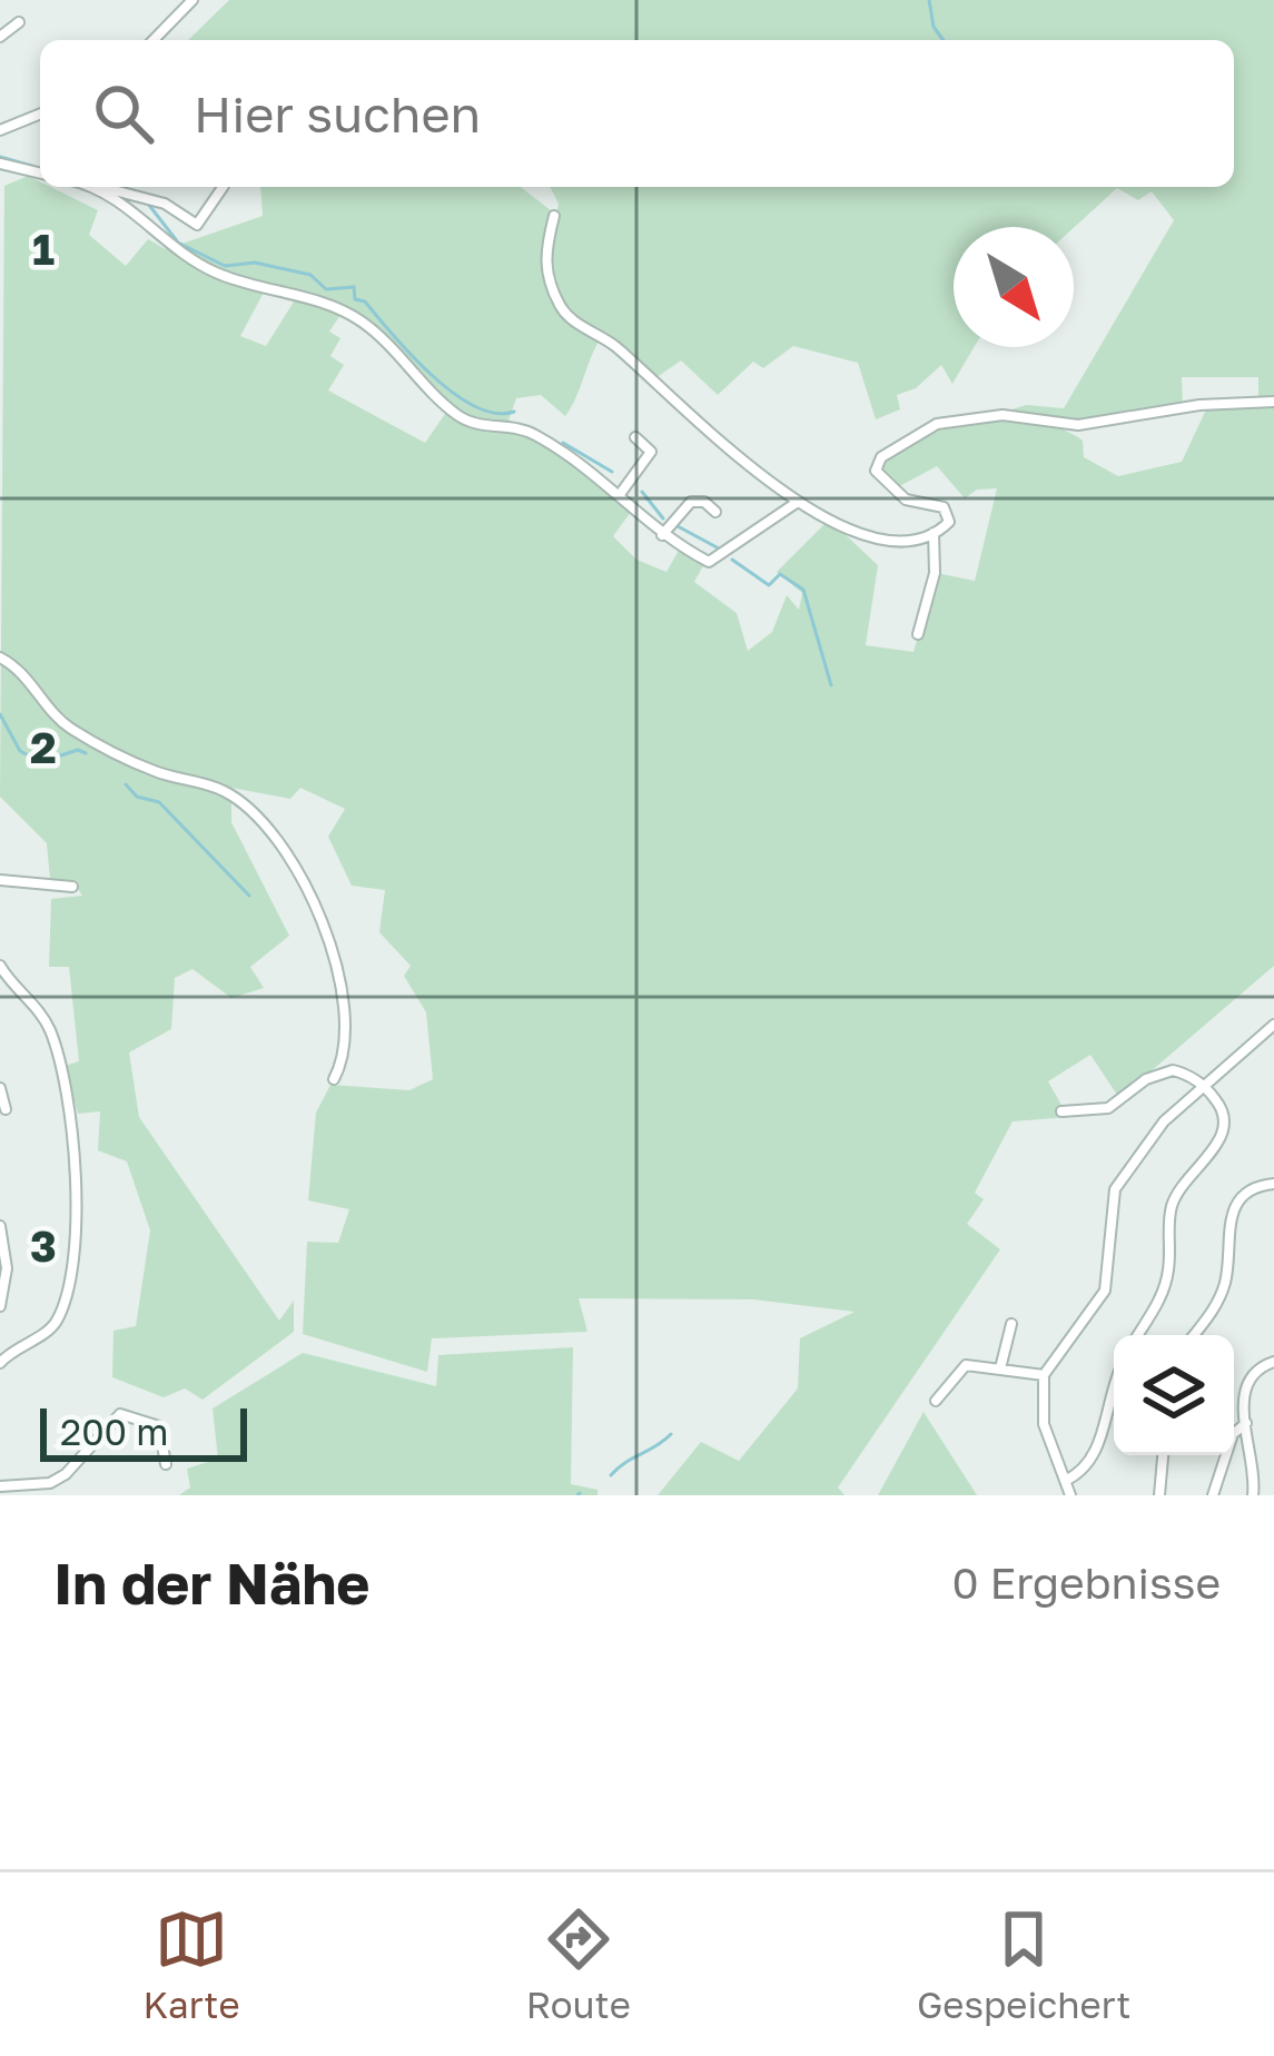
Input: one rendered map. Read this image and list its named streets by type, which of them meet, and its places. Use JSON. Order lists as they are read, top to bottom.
{
  "scale_bar": "200 m",
  "north": "bottom right",
  "page": {
    "search": "Hier suchen",
    "scale": "200 m",
    "heading": ["In der Nähe", "0 Ergebnisse"],
    "nav": ["Karte", "Route", "Gespeichert"]
  },
  "grid": {
    "rows": ["1", "2", "3"]
  }
}
